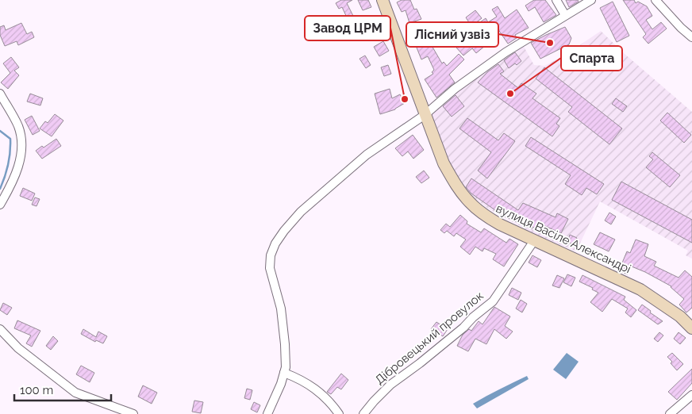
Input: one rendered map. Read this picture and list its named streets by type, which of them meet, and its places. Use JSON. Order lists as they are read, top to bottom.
{
  "streets": {
    "main road": ["вулиця Васіле Александрі"],
    "street": ["Дібровецький провулок"]
  },
  "crossings": [
    ["вулиця Васіле Александрі", "Дібровецький провулок"]
  ],
  "places": ["Лісний узвіз", "Спарта", "Завод ЦРМ"],
  "scale_bar": "100 m"
}
